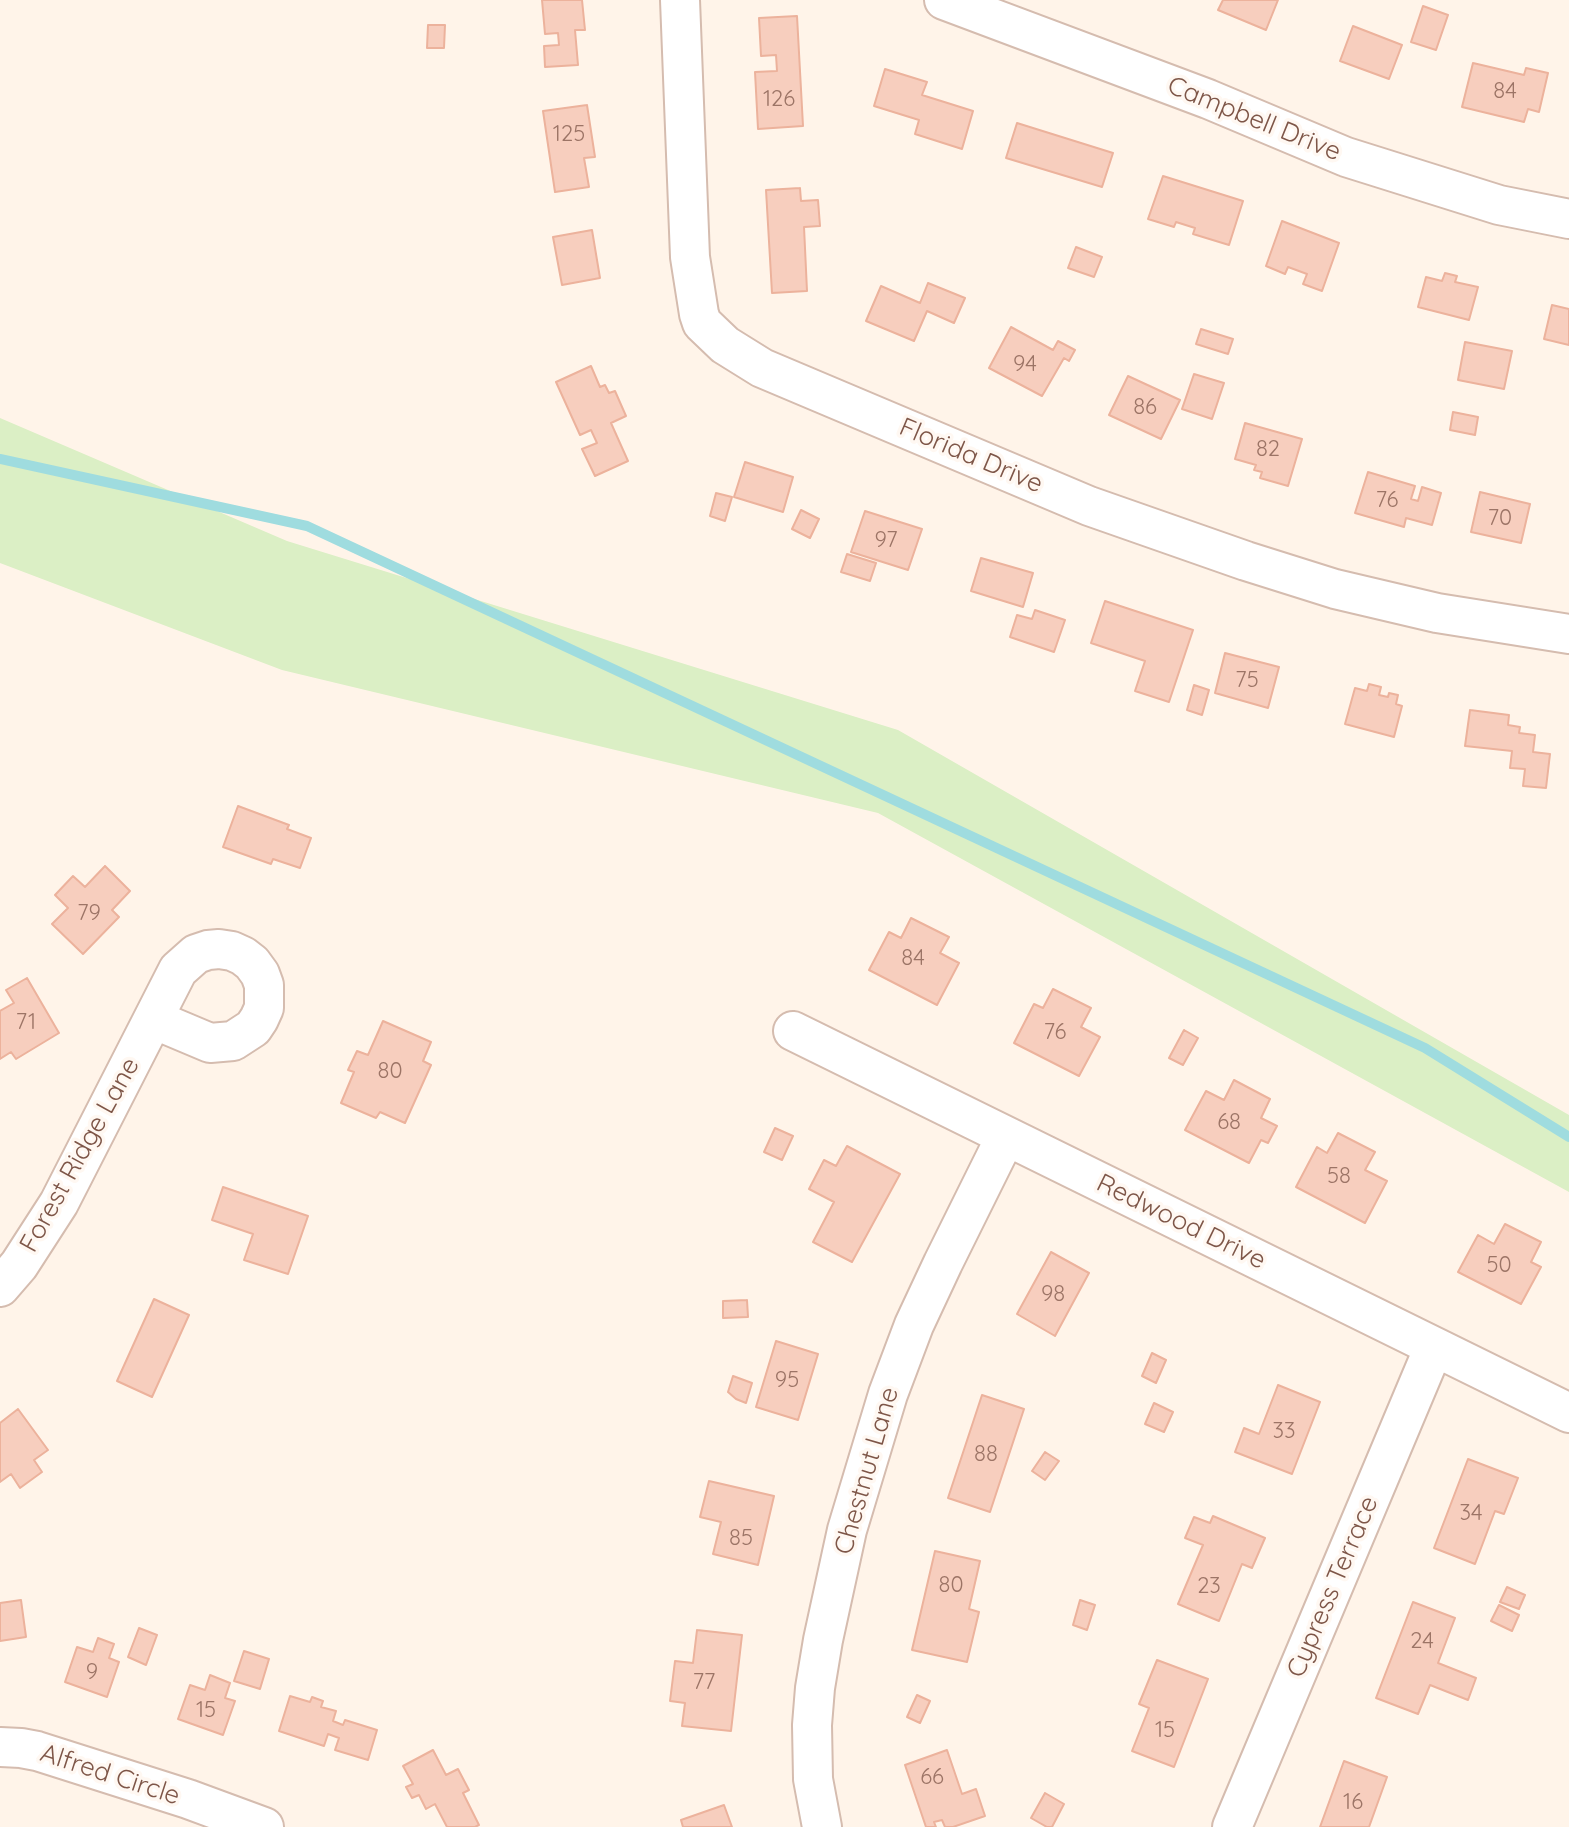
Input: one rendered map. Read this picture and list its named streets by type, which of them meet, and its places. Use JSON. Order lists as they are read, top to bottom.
{
  "streets": {
    "street": [
      "Campbell Drive",
      "Florida Drive",
      "Forest Ridge Lane",
      "Redwood Drive",
      "Chestnut Lane",
      "Cypress Terrace",
      "Alfred Circle"
    ]
  },
  "crossings": [
    ["Redwood Drive", "Chestnut Lane"],
    ["Redwood Drive", "Cypress Terrace"]
  ],
  "house_numbers": [
    "84",
    "126",
    "125",
    "94",
    "86",
    "82",
    "76",
    "70",
    "97",
    "75",
    "79",
    "84",
    "71",
    "76",
    "80",
    "68",
    "58",
    "50",
    "98",
    "95",
    "33",
    "88",
    "34",
    "85",
    "80",
    "23",
    "24",
    "9",
    "77",
    "15",
    "15",
    "66",
    "16"
  ]
}
